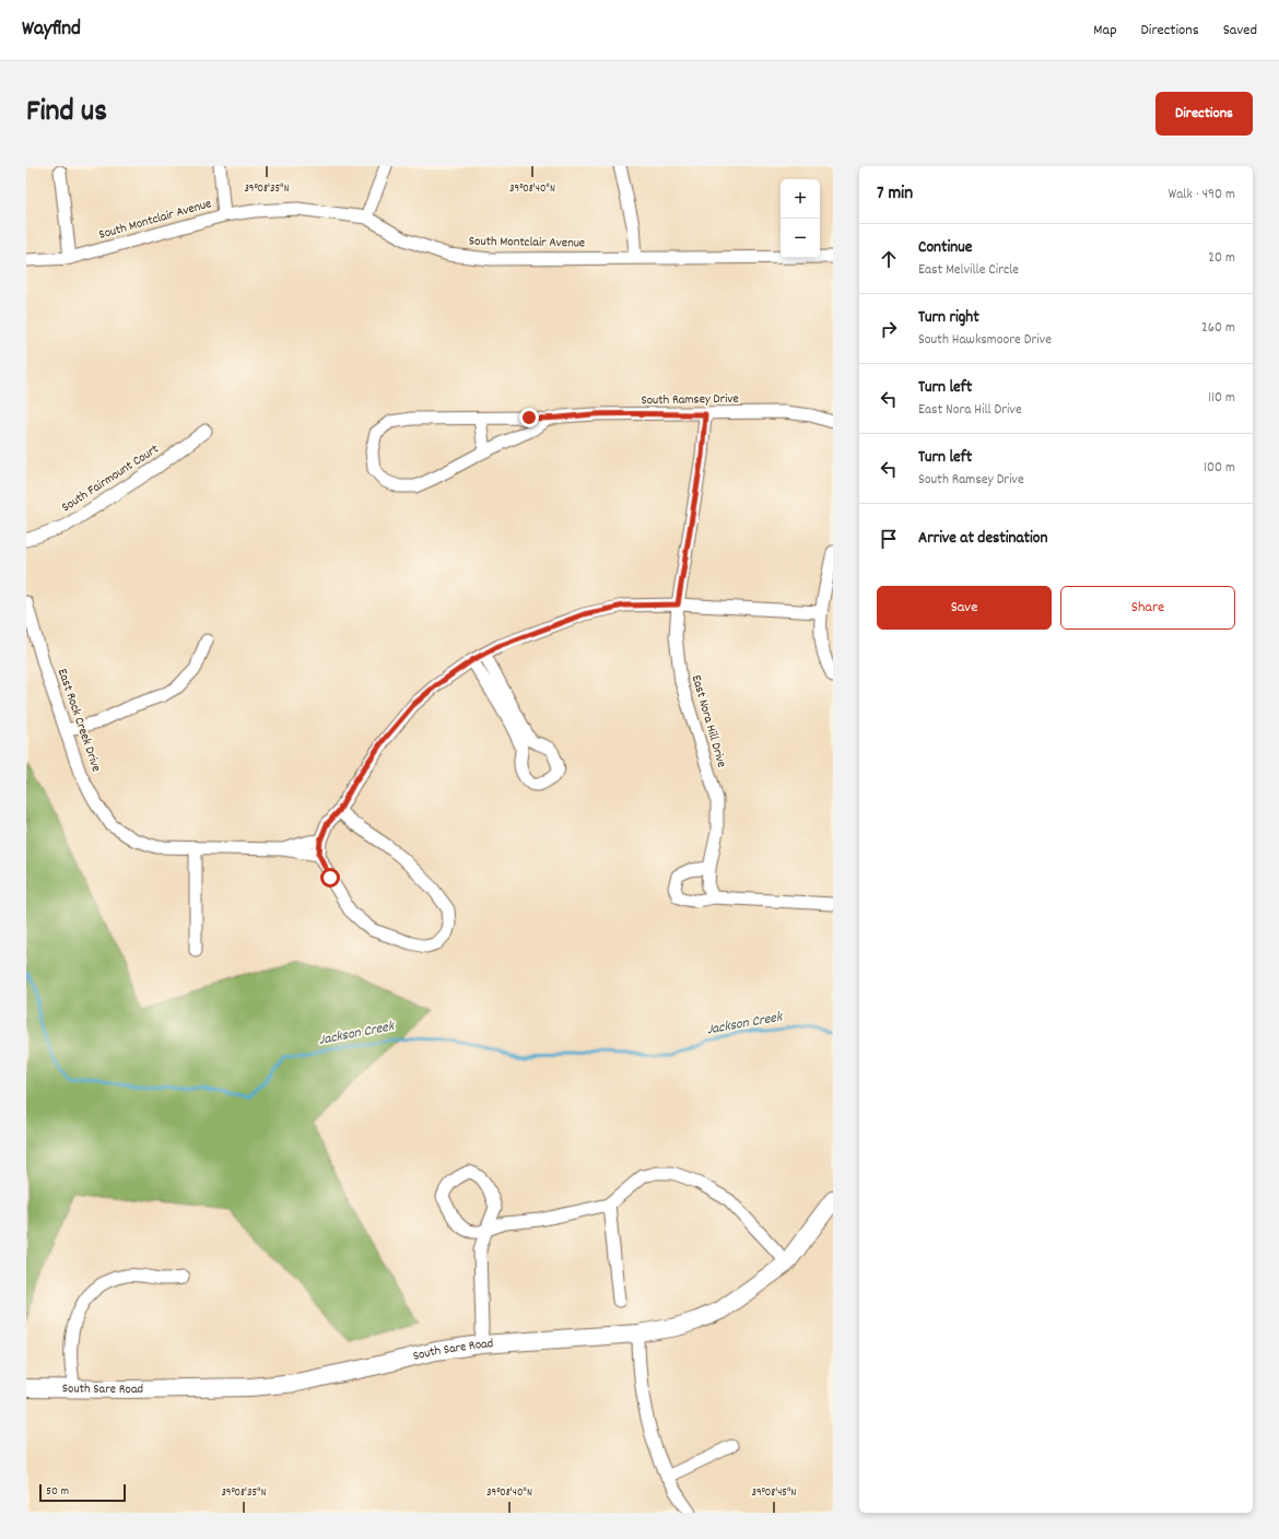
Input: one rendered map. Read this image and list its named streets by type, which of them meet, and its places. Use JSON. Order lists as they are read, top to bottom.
{
  "streets": {
    "main road": ["South Sare Road"],
    "street": [
      "South Montclair Avenue",
      "South Ramsey Drive",
      "South Fairmount Court",
      "East Rock Creek Drive",
      "East Nora Hill Drive"
    ]
  },
  "crossings": [
    ["South Ramsey Drive", "East Nora Hill Drive"]
  ],
  "water": ["Jackson Creek"],
  "scale_bar": "50 m",
  "page": {
    "header": "Wayfind",
    "nav": ["Map", "Directions", "Saved"],
    "title": "Find us",
    "buttons": [
      "Directions",
      ["Save", "Share"]
    ],
    "heading": ["7 min", "Walk · 490 m"],
    "map_buttons": ["+", "−"],
    "list": [
      ["Continue", "East Melville Circle", "20 m"],
      ["Turn right", "South Hawksmoore Drive", "260 m"],
      ["Turn left", "East Nora Hill Drive", "110 m"],
      ["Turn left", "South Ramsey Drive", "100 m"],
      "Arrive at destination"
    ],
    "scale": "50 m"
  },
  "coordinates": ["39°08'35\"N", "39°08'40\"N", "39°08'45\"N"]
}
